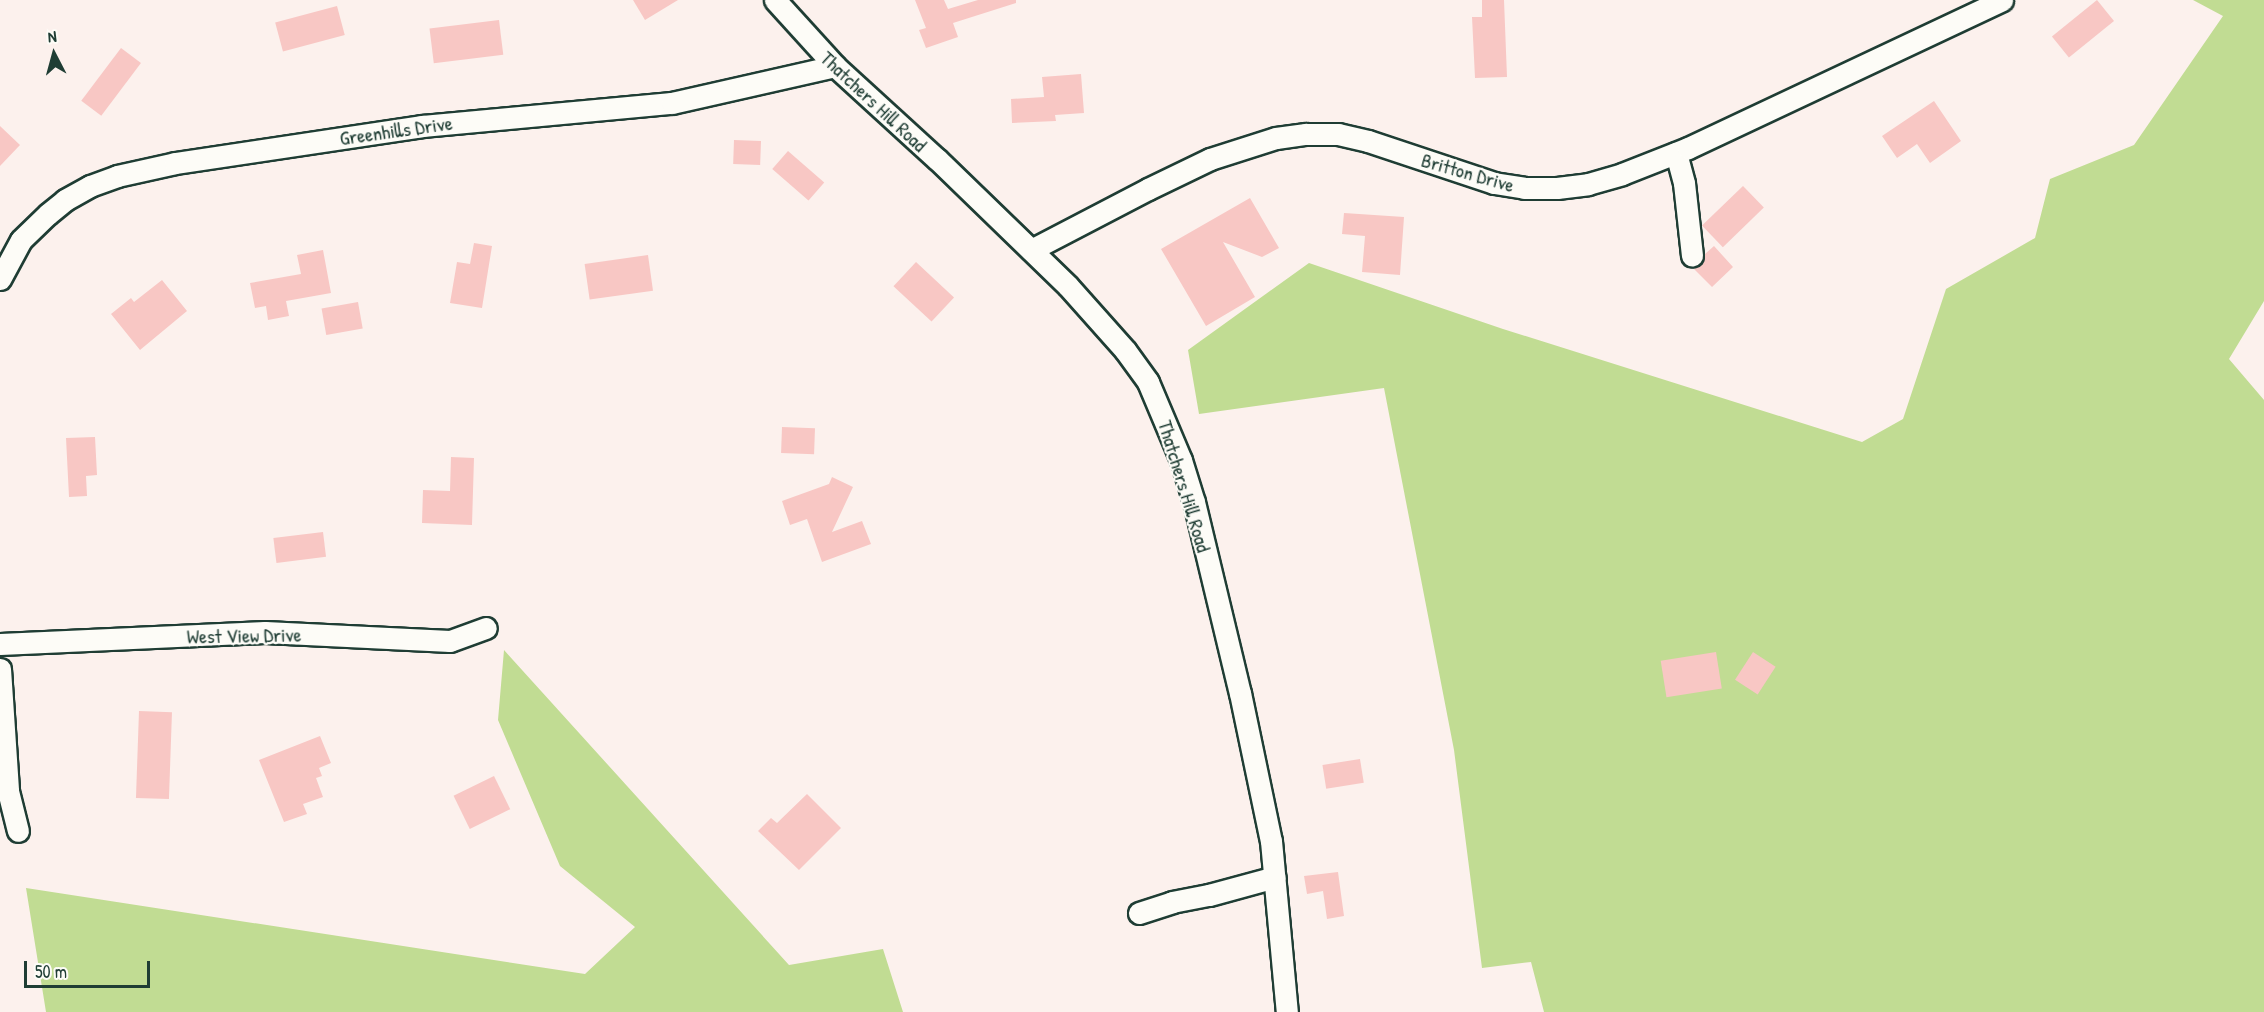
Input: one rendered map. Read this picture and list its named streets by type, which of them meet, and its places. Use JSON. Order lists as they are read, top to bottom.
{
  "streets": {
    "street": [
      "Thatchers Hill Road",
      "Greenhills Drive",
      "Britton Drive",
      "West View Drive"
    ]
  },
  "crossings": [
    ["Thatchers Hill Road", "Greenhills Drive"],
    ["Thatchers Hill Road", "Britton Drive"]
  ],
  "scale_bar": "50 m",
  "north": "top"
}
